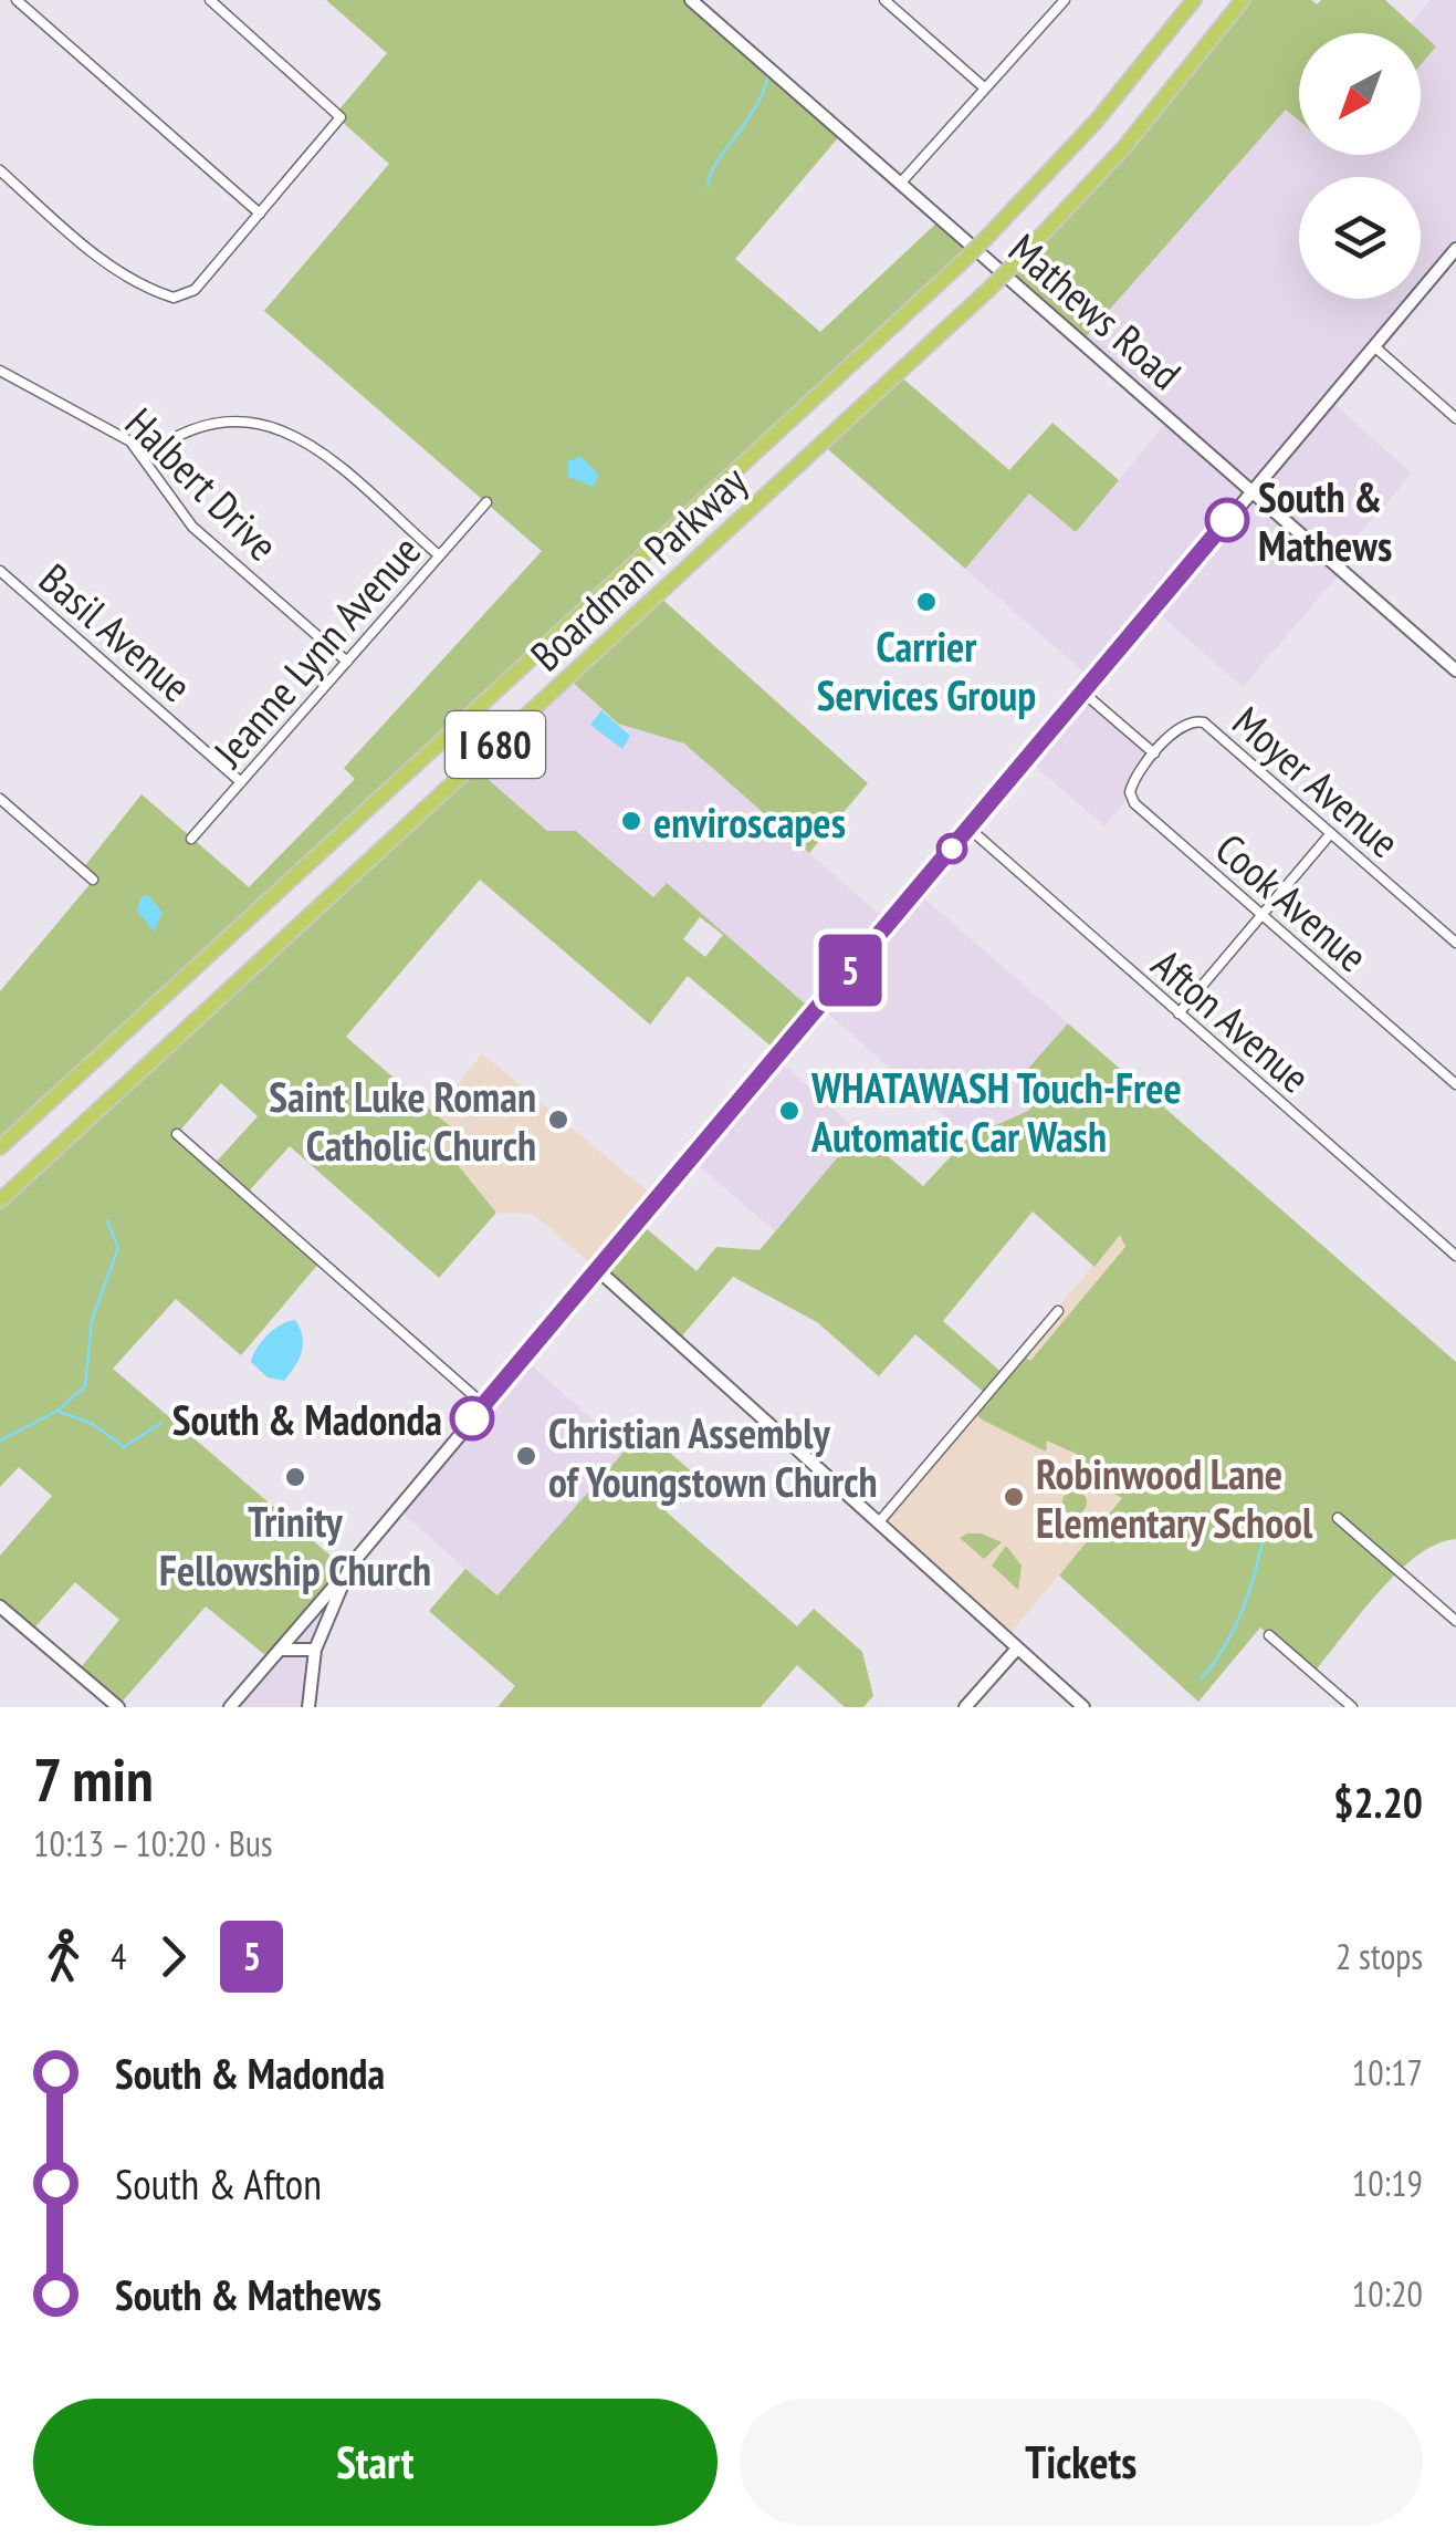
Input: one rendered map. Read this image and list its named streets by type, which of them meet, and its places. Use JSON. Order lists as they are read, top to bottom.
{
  "streets": {
    "highway": ["Boardman Parkway", "I 680"],
    "street": [
      "Mathews Road",
      "Halbert Drive",
      "Basil Avenue",
      "Jeanne Lynn Avenue",
      "Moyer Avenue",
      "Cook Avenue",
      "Afton Avenue"
    ]
  },
  "crossings": [
    ["Halbert Drive", "Jeanne Lynn Avenue"],
    ["Basil Avenue", "Jeanne Lynn Avenue"],
    ["Moyer Avenue", "Cook Avenue"]
  ],
  "places": [
    "South & Mathews",
    "Carrier Services Group",
    "enviroscapes",
    "WHATAWASH Touch-Free Automatic Car Wash",
    "Saint Luke Roman Catholic Church",
    "South & Madonda",
    "Christian Assembly of Youngstown Church",
    "Trinity Fellowship Church",
    "Robinwood Lane Elementary School"
  ],
  "lines": ["bus line 5"],
  "north": "bottom left",
  "page": {
    "on_map": "5",
    "heading": ["7 min", "10:13 – 10:20 · Bus", "$2.20"],
    "legs": ["4", "5", "2 stops"],
    "list": [
      {
        "name": "South & Madonda",
        "value": "10:17"
      },
      {
        "name": "South & Afton",
        "value": "10:19"
      },
      {
        "name": "South & Mathews",
        "value": "10:20"
      }
    ],
    "buttons": ["Start", "Tickets"]
  }
}
